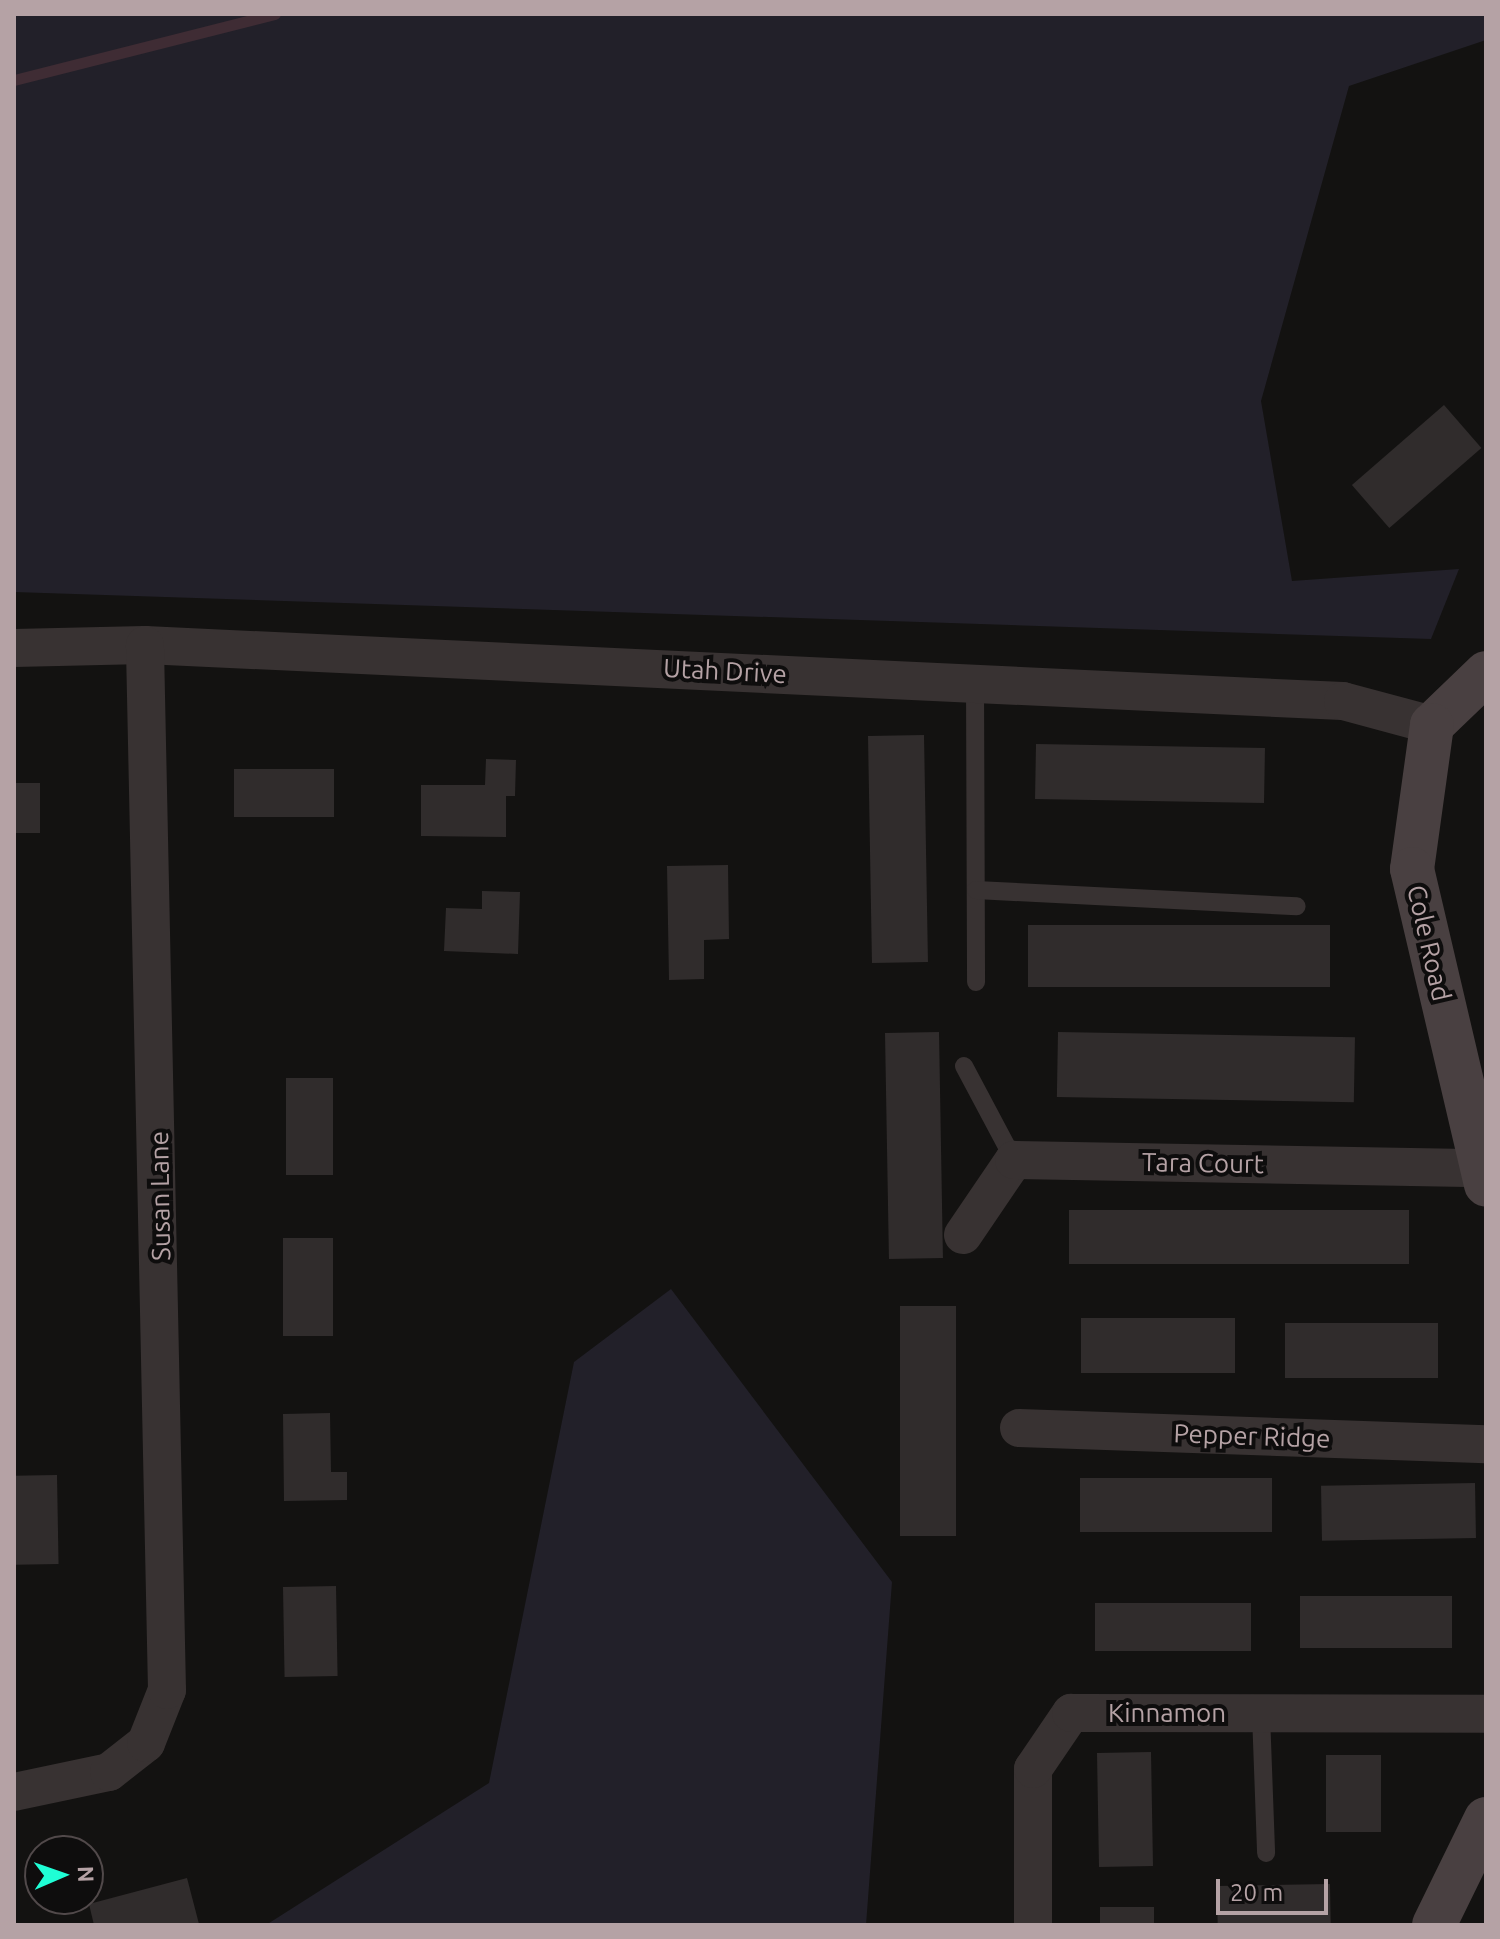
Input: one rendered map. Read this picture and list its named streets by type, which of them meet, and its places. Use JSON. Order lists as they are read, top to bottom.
{
  "streets": {
    "street": [
      "Utah Drive",
      "Cole Road",
      "Tara Court",
      "Susan Lane",
      "Pepper Ridge",
      "Kinnamon"
    ]
  },
  "crossings": [
    ["Utah Drive", "Cole Road"],
    ["Utah Drive", "Susan Lane"],
    ["Cole Road", "Tara Court"]
  ],
  "scale_bar": "20 m",
  "north": "right"
}
